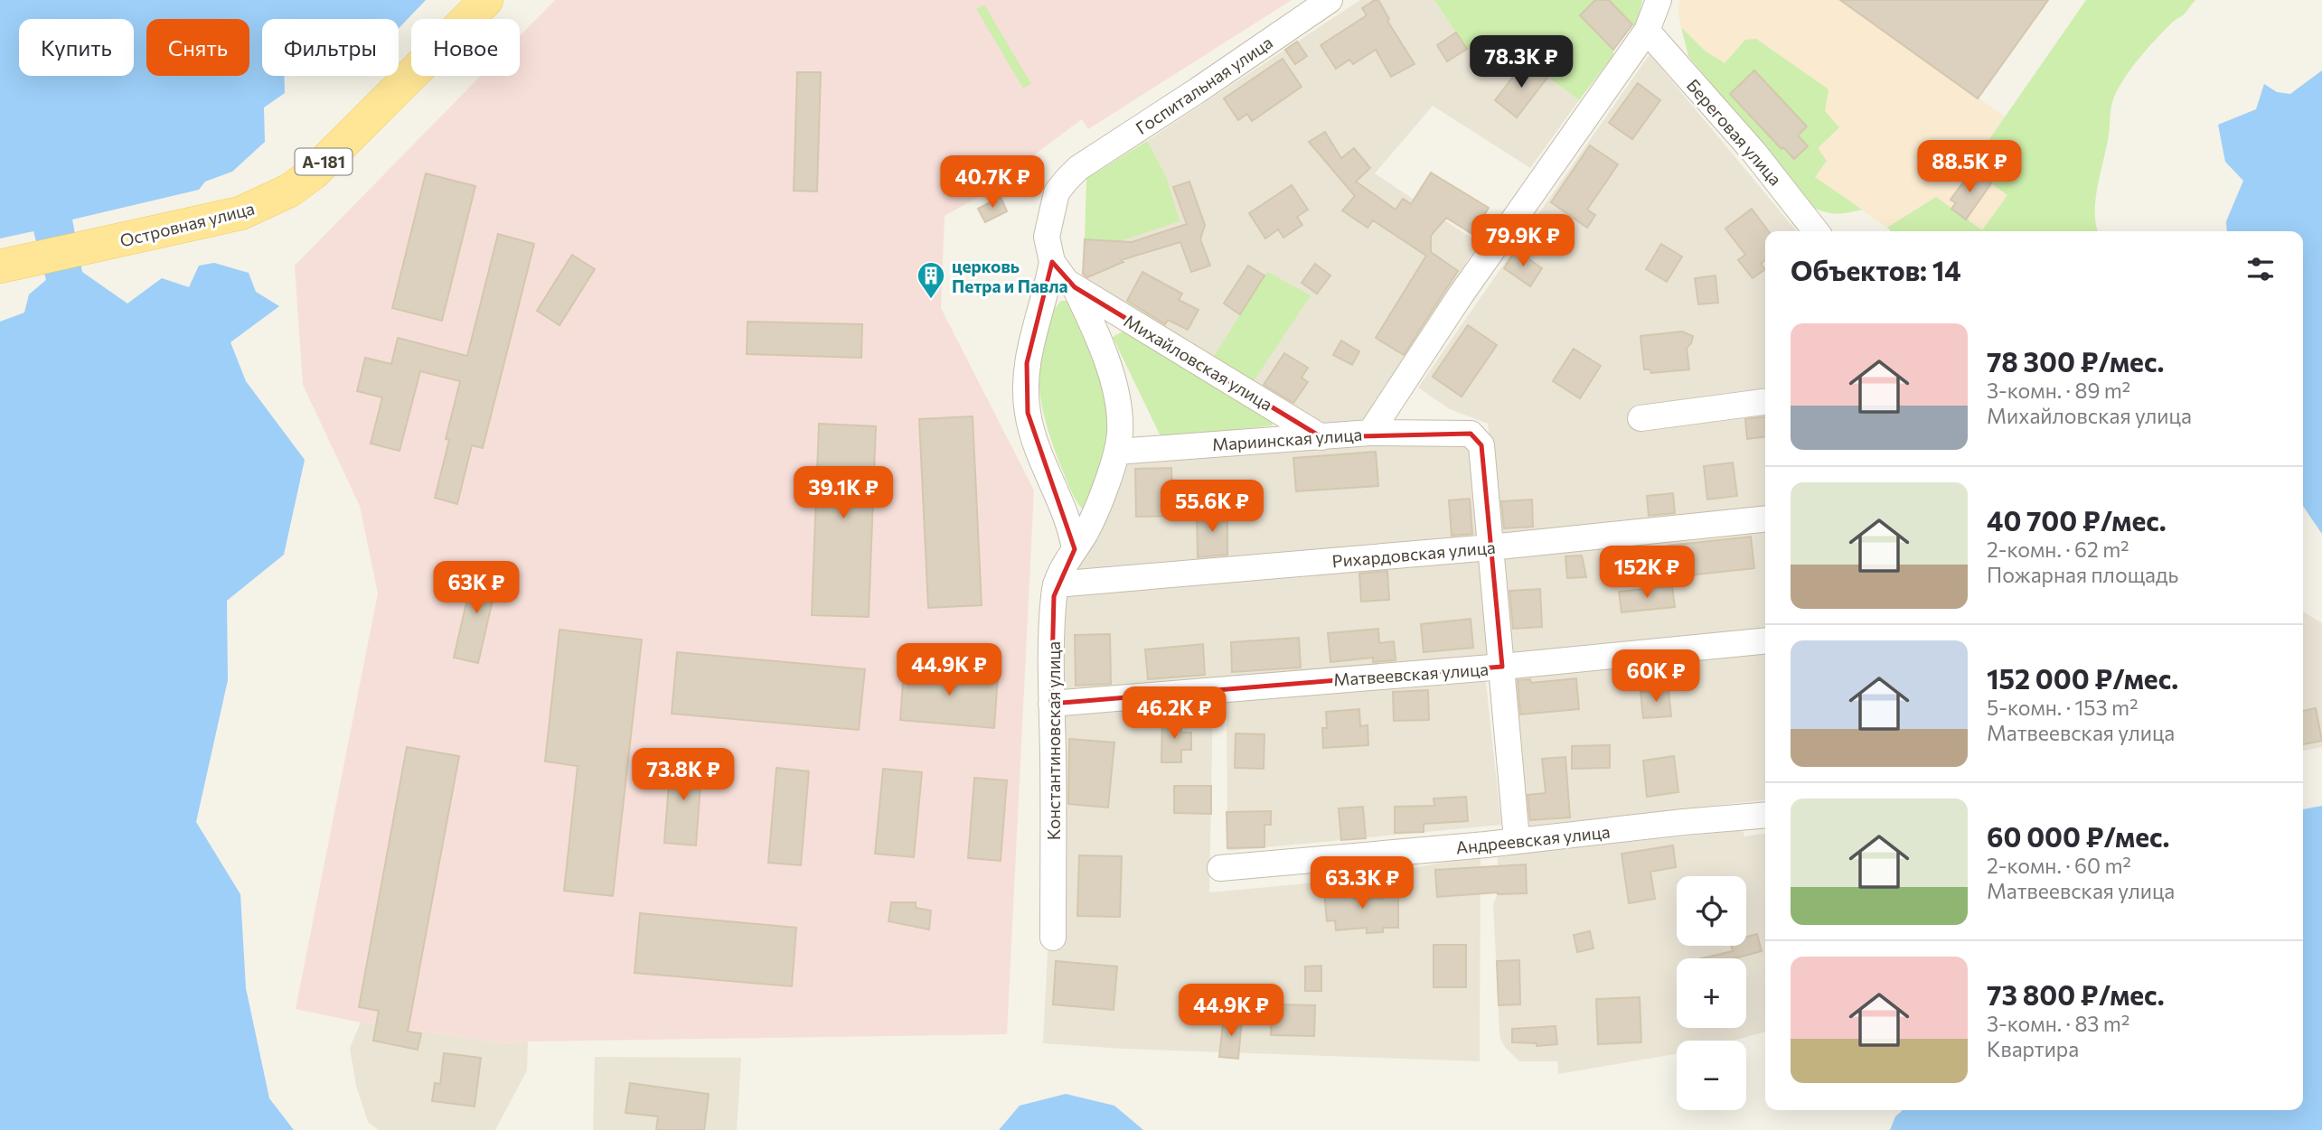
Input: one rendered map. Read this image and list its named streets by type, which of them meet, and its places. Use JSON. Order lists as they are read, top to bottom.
{
  "streets": {
    "main road": ["А-181", "Островная улица"],
    "street": [
      "Госпитальная улица",
      "Береговая улица",
      "Михайловская улица",
      "Мариинская улица",
      "Рихардовская улица",
      "Матвеевская улица",
      "Константиновская улица",
      "Андреевская улица"
    ]
  },
  "crossings": [
    ["Михайловская улица", "Мариинская улица"],
    ["Михайловская улица", "Константиновская улица"],
    ["Мариинская улица", "Рихардовская улица"],
    ["Мариинская улица", "Константиновская улица"],
    ["Рихардовская улица", "Константиновская улица"],
    ["Матвеевская улица", "Константиновская улица"]
  ],
  "places": {
    "building": ["церковь Петра и Павла"]
  },
  "page": {
    "chip": [
      "Купить",
      "Снять",
      "Фильтры",
      "Новое"
    ],
    "price": [
      "78.3K ₽",
      "88.5K ₽",
      "40.7K ₽",
      "79.9K ₽",
      "39.1K ₽",
      "55.6K ₽",
      "152K ₽",
      "63K ₽",
      "44.9K ₽",
      "60K ₽",
      "46.2K ₽",
      "73.8K ₽",
      "63.3K ₽",
      "44.9K ₽"
    ],
    "heading": "Объектов: 14",
    "list": [
      {
        "name": "78 300 ₽/мес.",
        "note": "3-комн. · 89 m² · Михайловская улица"
      },
      {
        "name": "40 700 ₽/мес.",
        "note": "2-комн. · 62 m² · Пожарная площадь"
      },
      {
        "name": "152 000 ₽/мес.",
        "note": "5-комн. · 153 m² · Матвеевская улица"
      },
      {
        "name": "60 000 ₽/мес.",
        "note": "2-комн. · 60 m² · Матвеевская улица"
      },
      {
        "name": "73 800 ₽/мес.",
        "note": "3-комн. · 83 m² · Квартира"
      }
    ],
    "map_buttons": ["+", "−"]
  }
}
